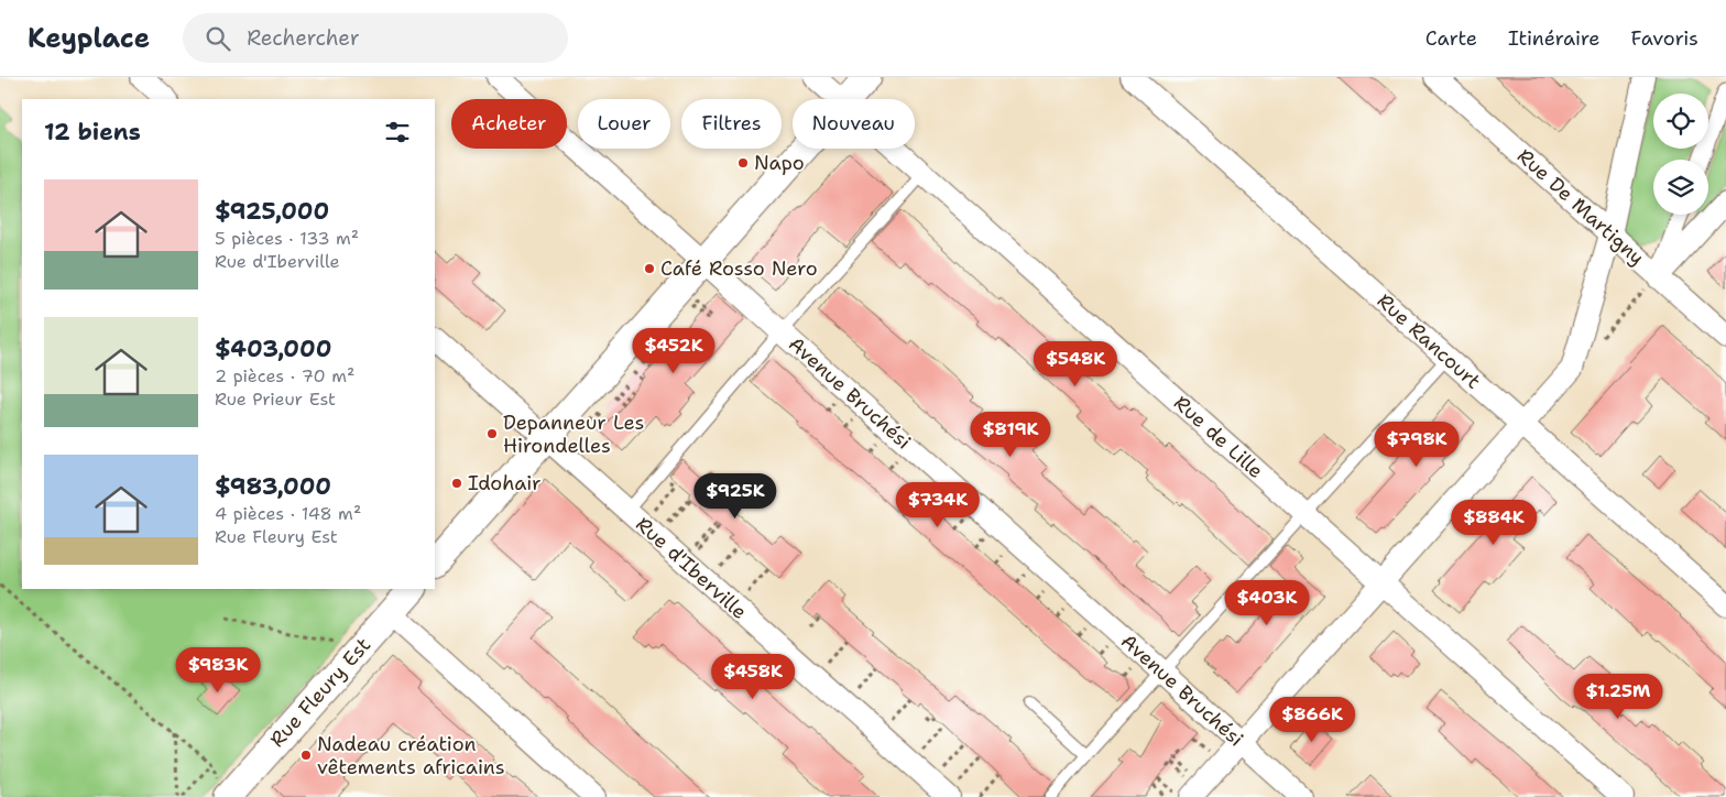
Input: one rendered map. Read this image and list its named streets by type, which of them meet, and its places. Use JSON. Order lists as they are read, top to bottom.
{
  "streets": {
    "street": [
      "Rue De Martigny",
      "Rue Rancourt",
      "Avenue Bruchési",
      "Rue de Lille",
      "Rue d'Iberville",
      "Rue Fleury Est"
    ]
  },
  "places": [
    "Napo",
    "Café Rosso Nero",
    "Depanneur Les Hirondelles",
    "Idohair",
    "Nadeau création vêtements africains"
  ],
  "page": {
    "header": "Keyplace",
    "search": "Rechercher",
    "nav": ["Carte", "Itinéraire", "Favoris"],
    "chip": [
      "Acheter",
      "Louer",
      "Filtres",
      "Nouveau"
    ],
    "heading": "12 biens",
    "list": [
      {
        "name": "$925,000",
        "note": "5 pièces · 133 m² · Rue d'Iberville"
      },
      {
        "name": "$403,000",
        "note": "2 pièces · 70 m² · Rue Prieur Est"
      },
      {
        "name": "$983,000",
        "note": "4 pièces · 148 m² · Rue Fleury Est"
      }
    ],
    "price": [
      "$452K",
      "$548K",
      "$819K",
      "$798K",
      "$925K",
      "$734K",
      "$884K",
      "$403K",
      "$983K",
      "$458K",
      "$1.25M",
      "$866K"
    ]
  }
}
